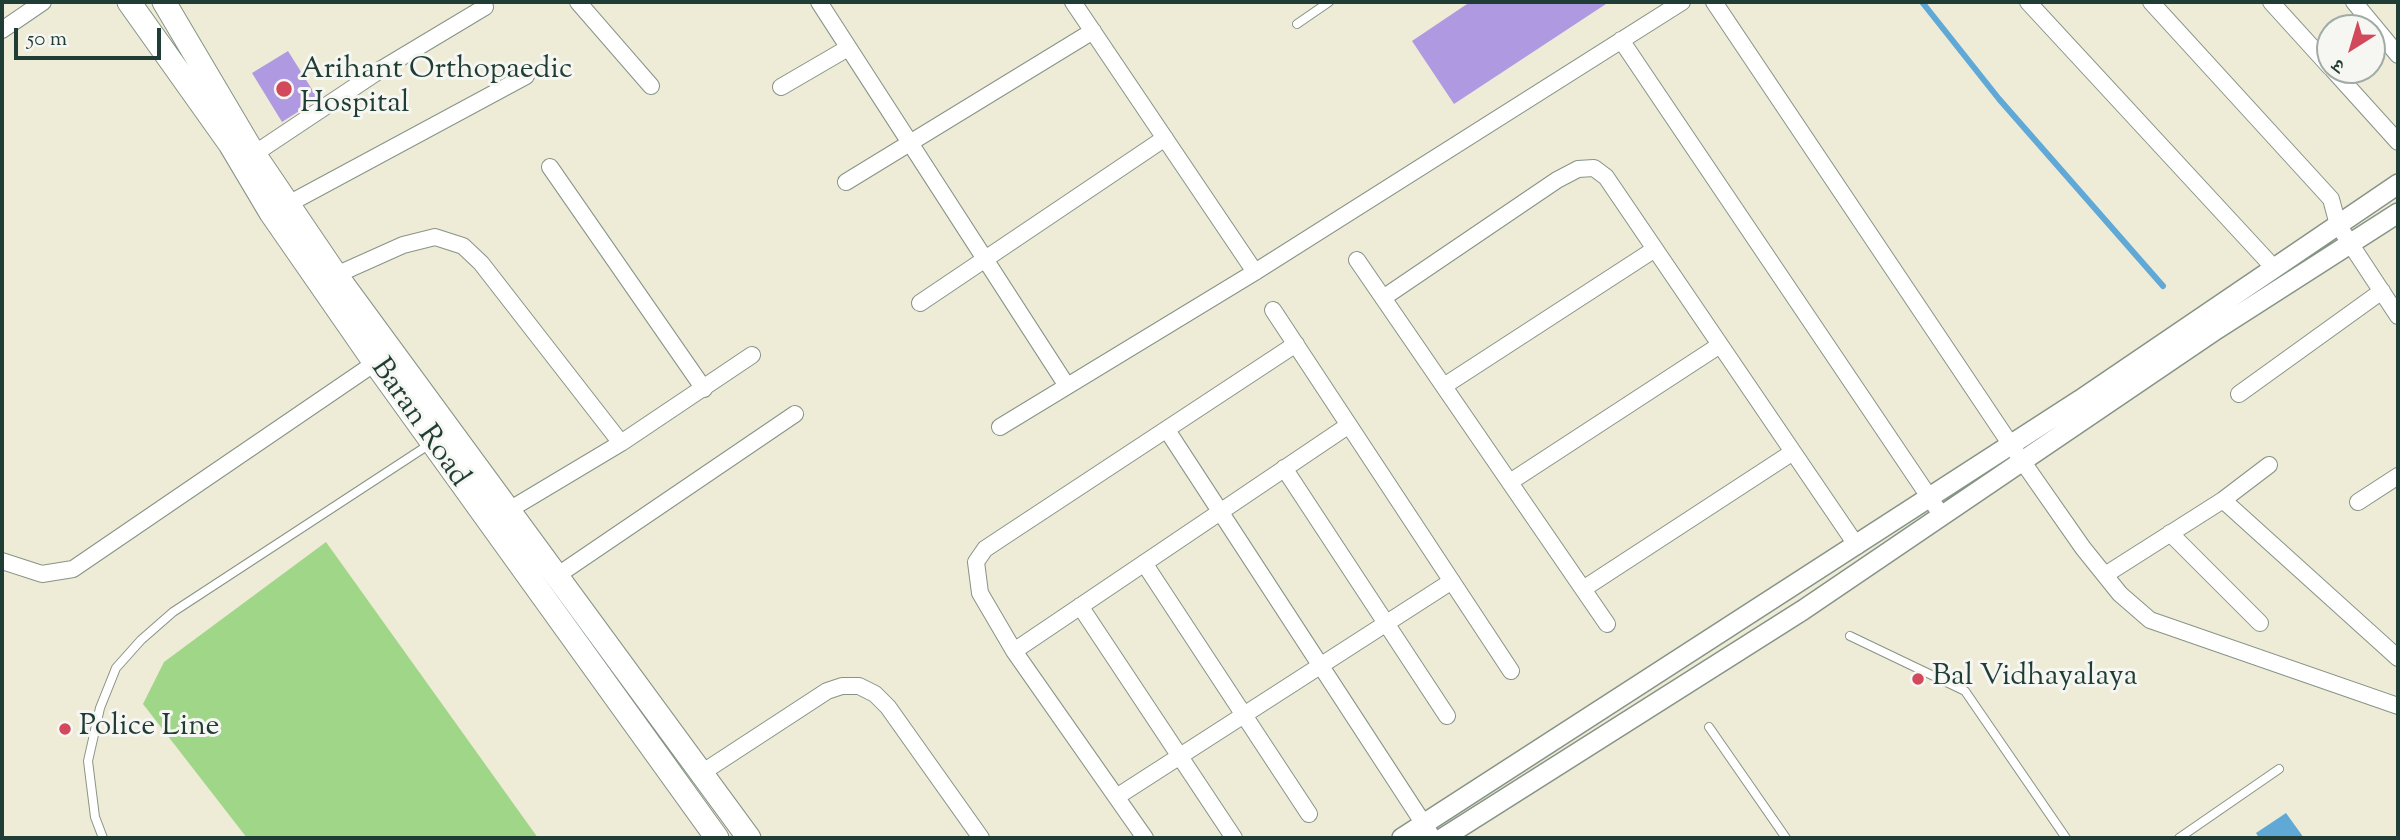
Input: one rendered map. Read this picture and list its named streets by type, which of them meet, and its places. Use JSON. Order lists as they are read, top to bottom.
{
  "streets": {
    "main road": ["Baran Road"]
  },
  "places": ["Arihant Orthopaedic Hospital", "Bal Vidhayalaya", "Police Line"],
  "scale_bar": "50 m",
  "north": "bottom left"
}
